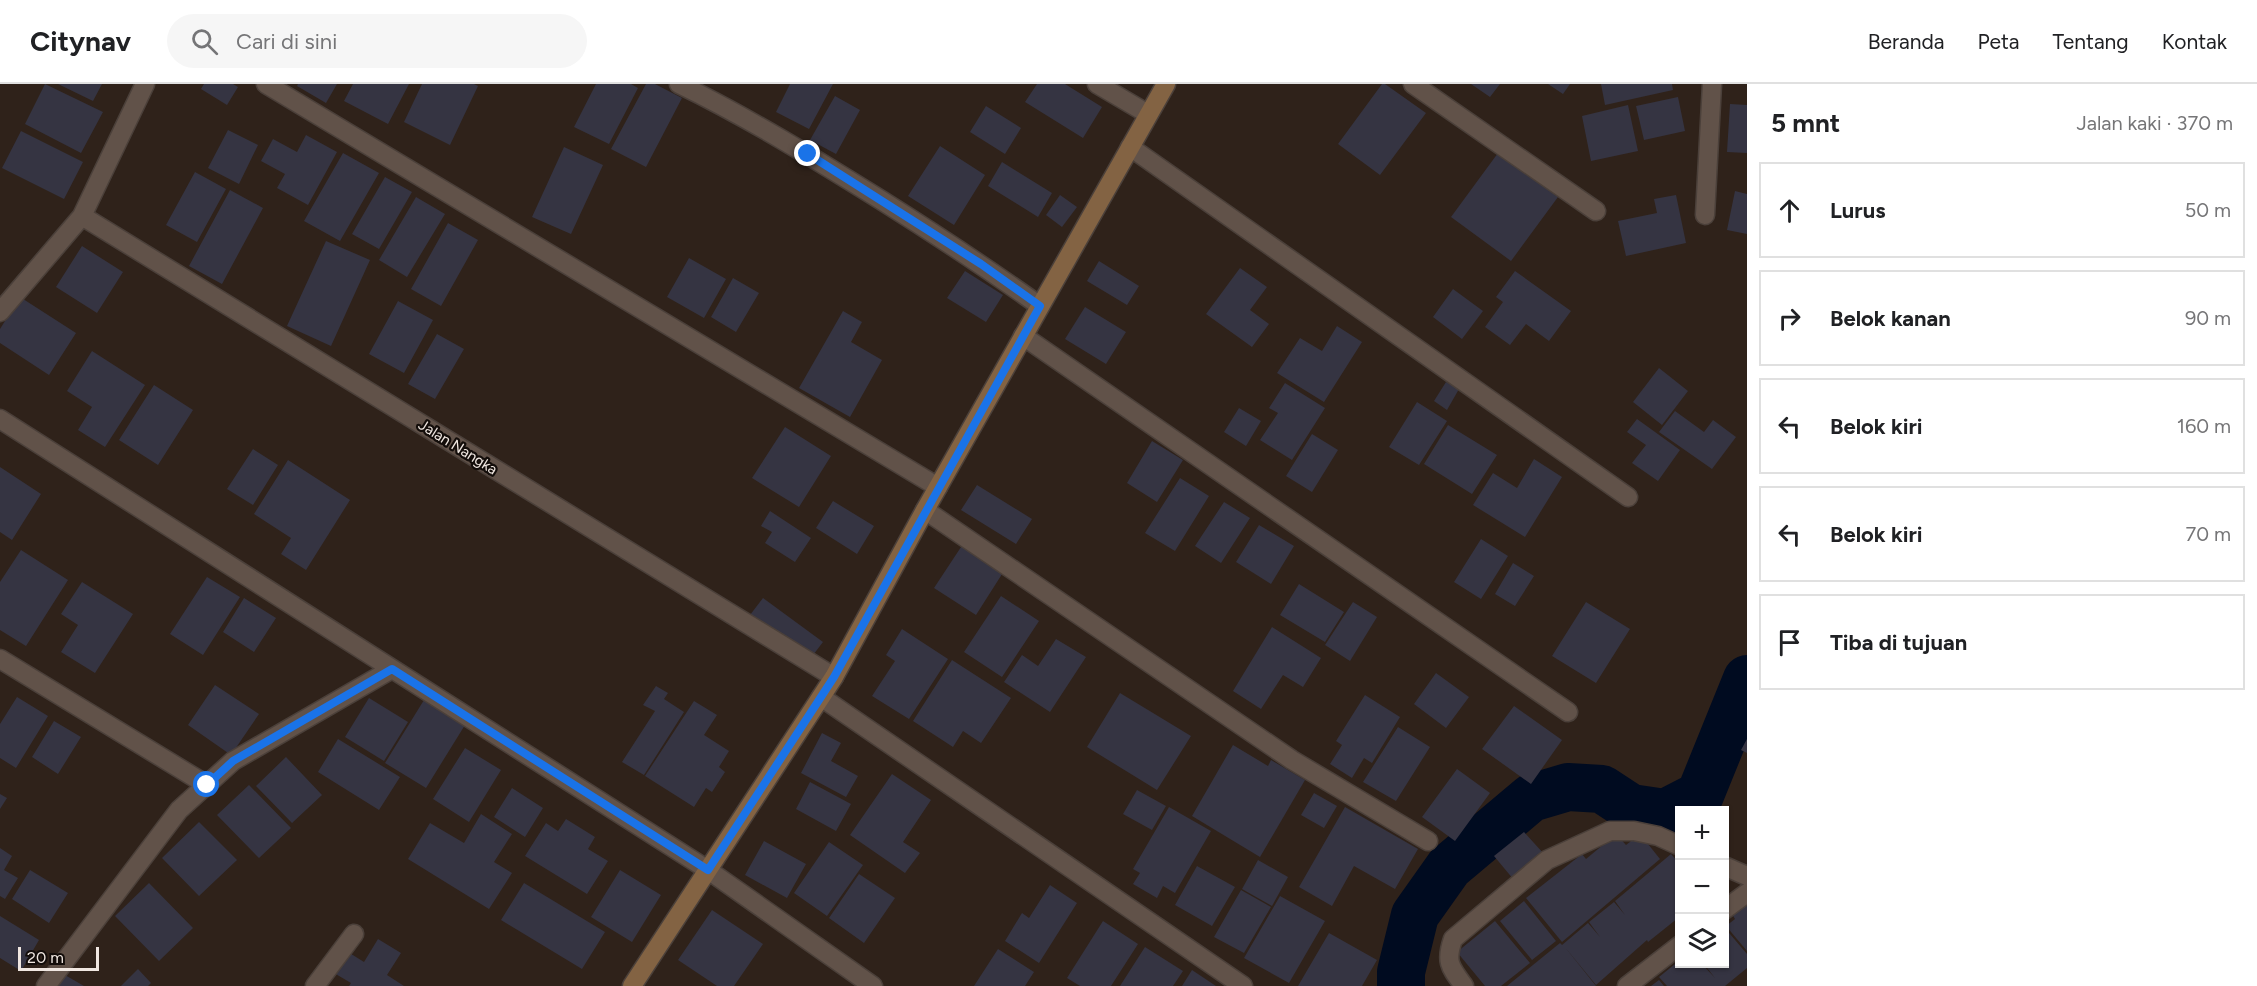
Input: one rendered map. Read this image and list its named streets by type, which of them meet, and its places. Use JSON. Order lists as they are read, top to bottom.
{
  "streets": {
    "street": ["Jalan Nangka"]
  },
  "scale_bar": "20 m",
  "page": {
    "header": "Citynav",
    "search": "Cari di sini",
    "nav": [
      "Beranda",
      "Peta",
      "Tentang",
      "Kontak"
    ],
    "heading": ["5 mnt", "Jalan kaki · 370 m"],
    "list": [
      ["Lurus", "50 m"],
      ["Belok kanan", "90 m"],
      ["Belok kiri", "160 m"],
      ["Belok kiri", "70 m"],
      "Tiba di tujuan"
    ],
    "map_buttons": ["+", "−"],
    "scale": "20 m"
  }
}
